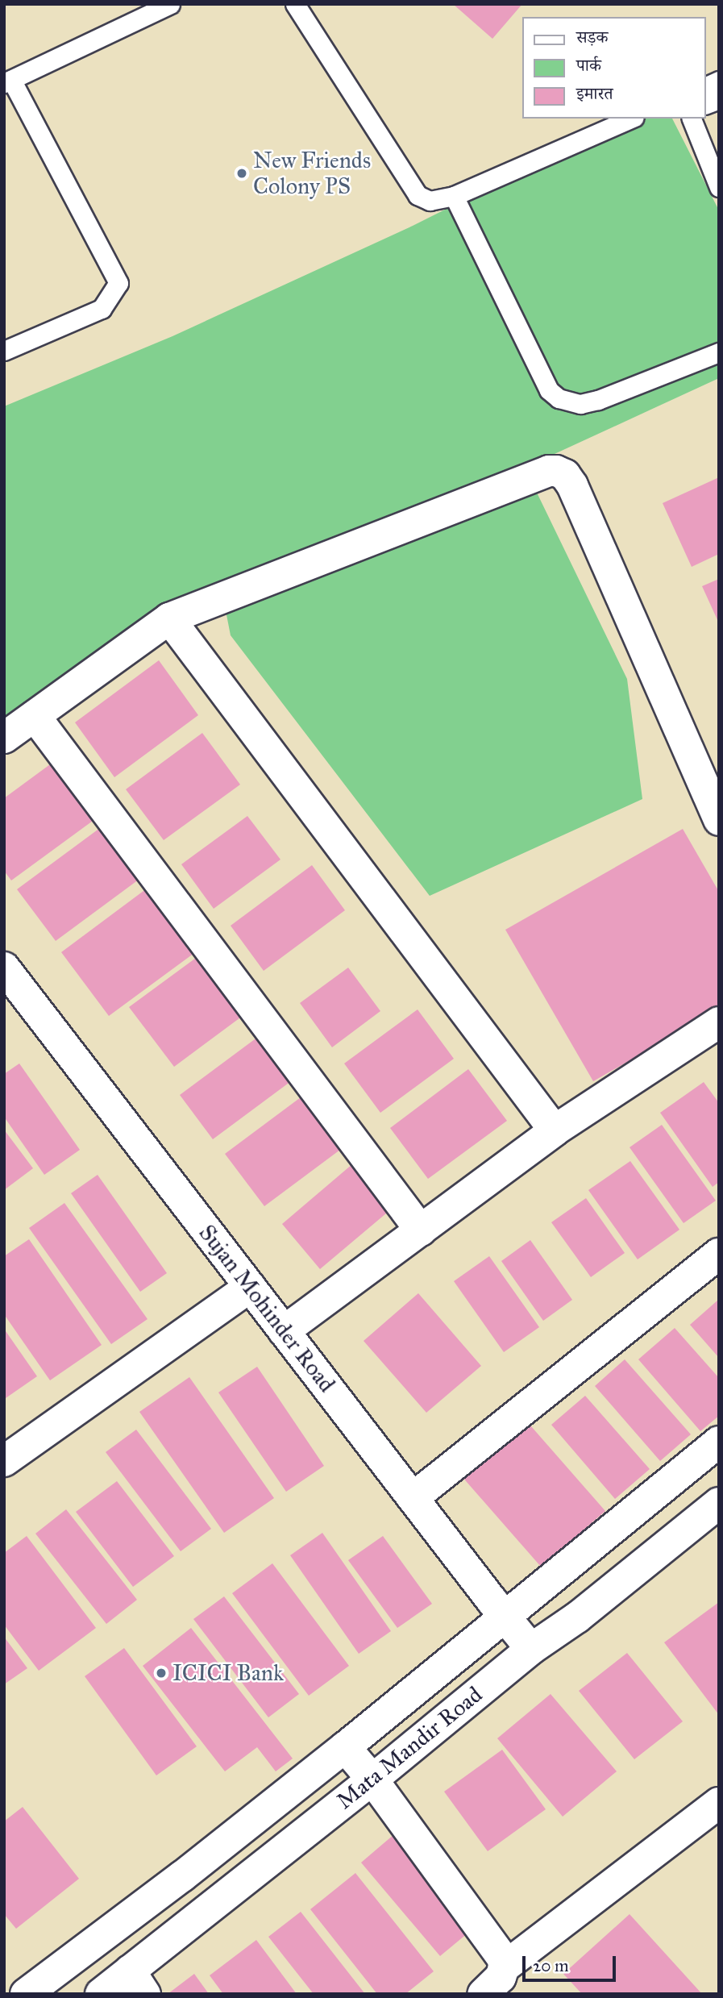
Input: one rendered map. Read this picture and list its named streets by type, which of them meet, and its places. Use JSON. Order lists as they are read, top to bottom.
{
  "streets": {
    "street": ["Sujan Mohinder Road", "Mata Mandir Road"]
  },
  "crossings": [
    ["Sujan Mohinder Road", "Mata Mandir Road"]
  ],
  "places": ["New Friends Colony PS", "ICICI Bank"],
  "legend": ["सड़क", "पार्क", "इमारत"],
  "scale_bar": "20 m"
}
